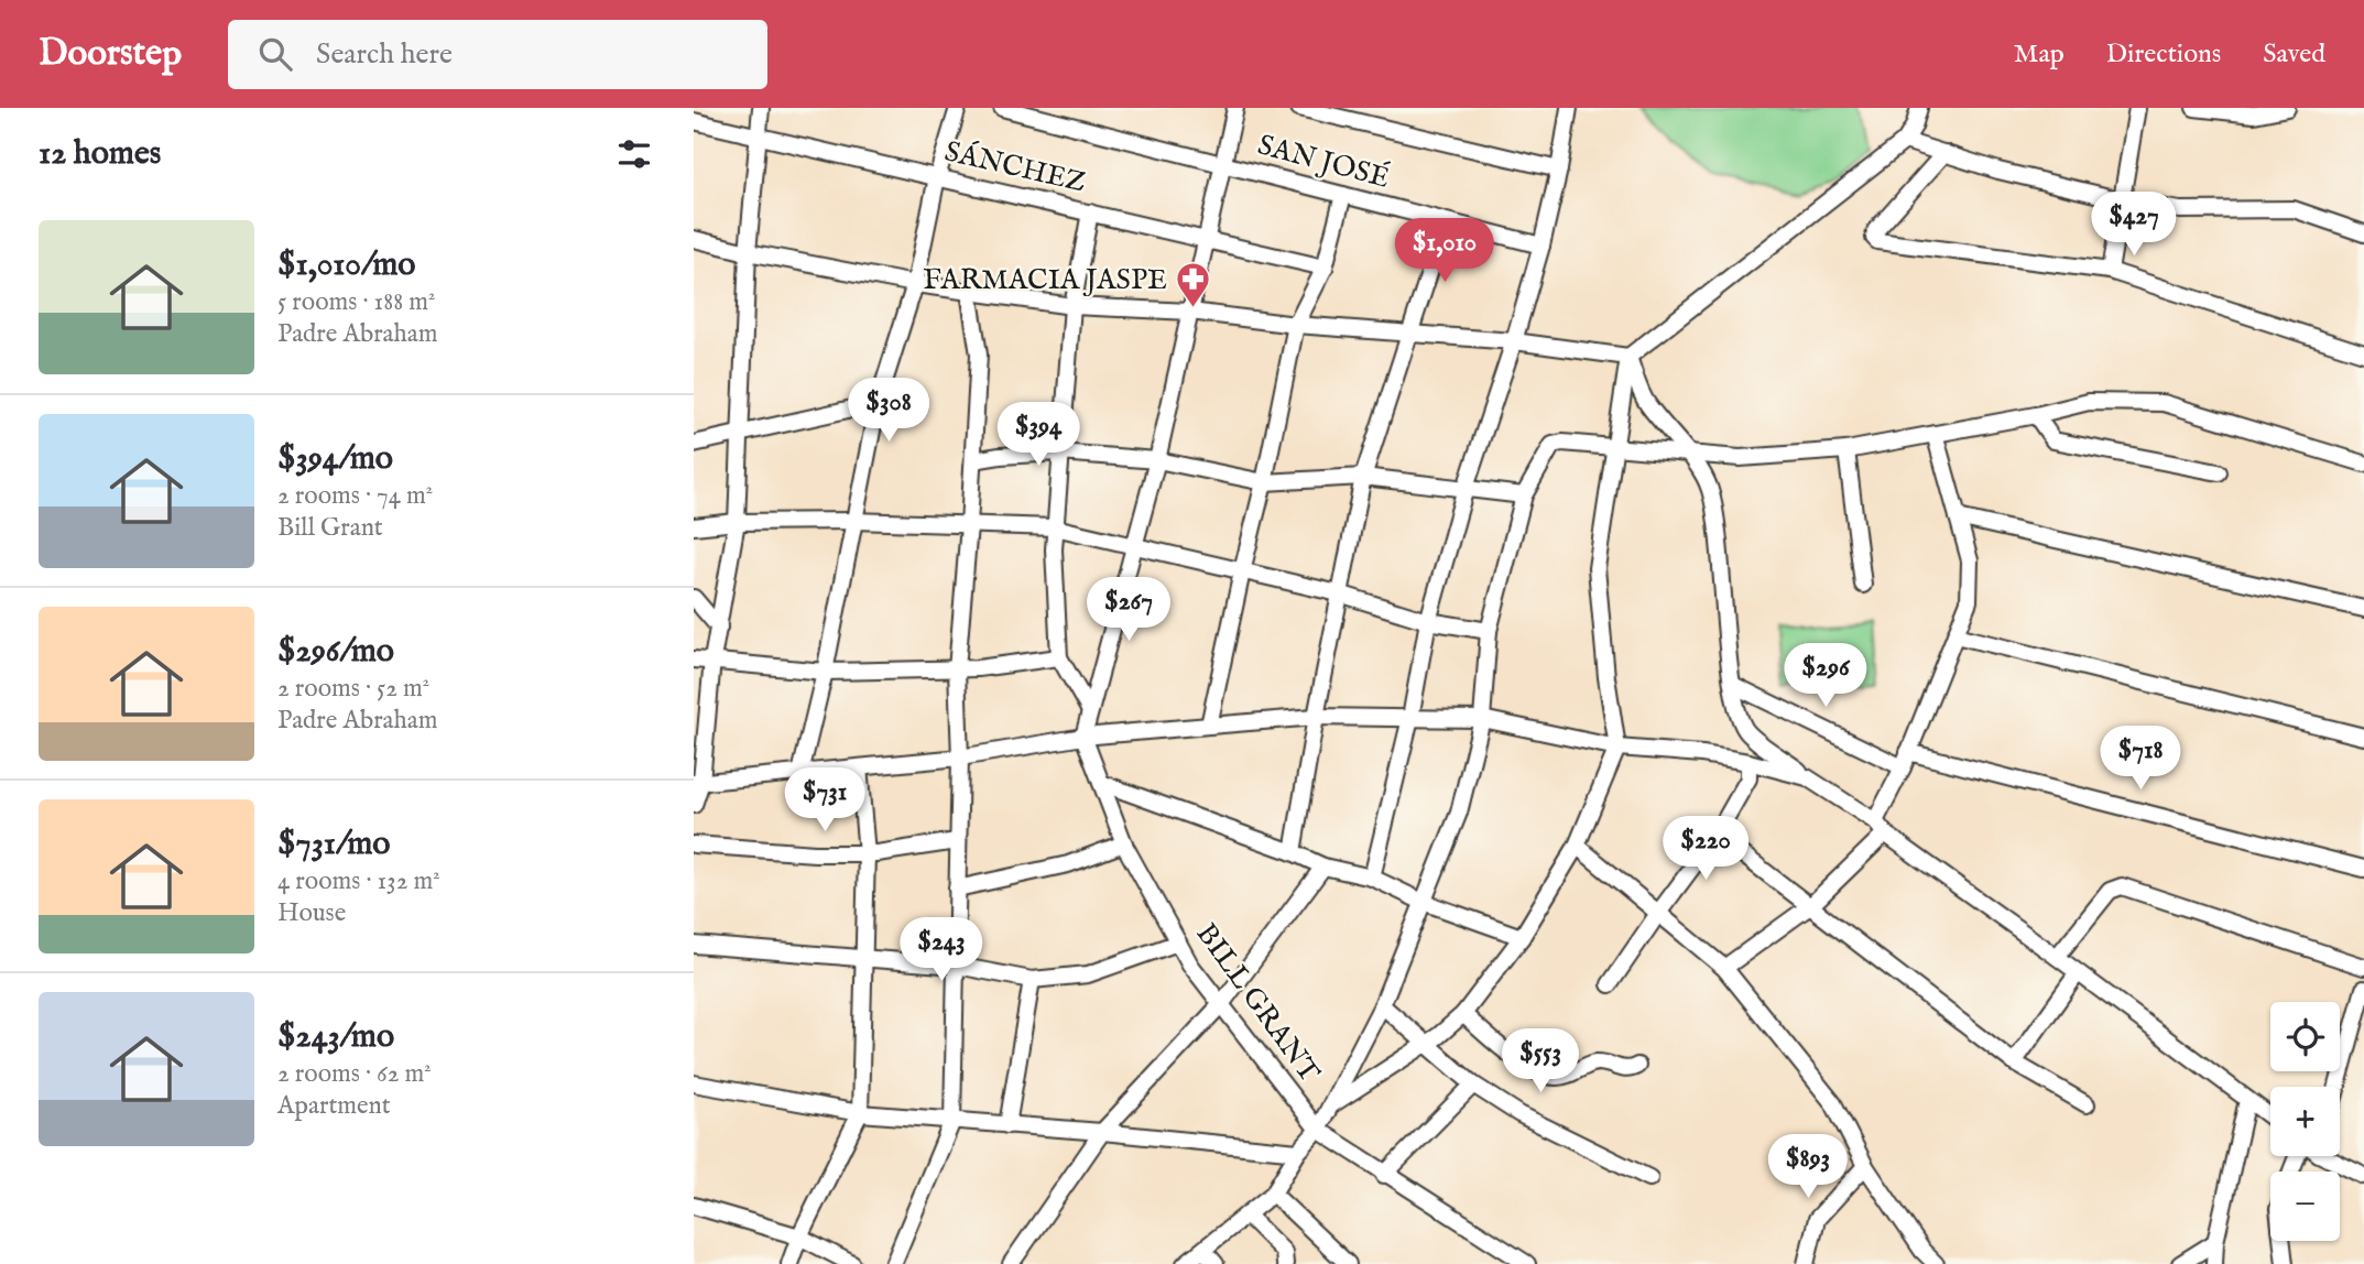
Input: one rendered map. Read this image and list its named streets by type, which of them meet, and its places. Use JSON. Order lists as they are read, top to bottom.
{
  "streets": {
    "street": ["SAN JOSÉ", "SÁNCHEZ", "BILL GRANT"]
  },
  "places": {
    "pharmacy": ["FARMACIA JASPE"]
  },
  "page": {
    "header": "Doorstep",
    "search": "Search here",
    "nav": ["Map", "Directions", "Saved"],
    "heading": "12 homes",
    "price": [
      "$427",
      "$1,010",
      "$308",
      "$394",
      "$267",
      "$296",
      "$718",
      "$731",
      "$220",
      "$243",
      "$553",
      "$893"
    ],
    "list": [
      {
        "name": "$1,010/mo",
        "note": "5 rooms · 188 m² · Padre Abraham"
      },
      {
        "name": "$394/mo",
        "note": "2 rooms · 74 m² · Bill Grant"
      },
      {
        "name": "$296/mo",
        "note": "2 rooms · 52 m² · Padre Abraham"
      },
      {
        "name": "$731/mo",
        "note": "4 rooms · 132 m² · House"
      },
      {
        "name": "$243/mo",
        "note": "2 rooms · 62 m² · Apartment"
      }
    ],
    "map_buttons": ["+", "−"]
  }
}
